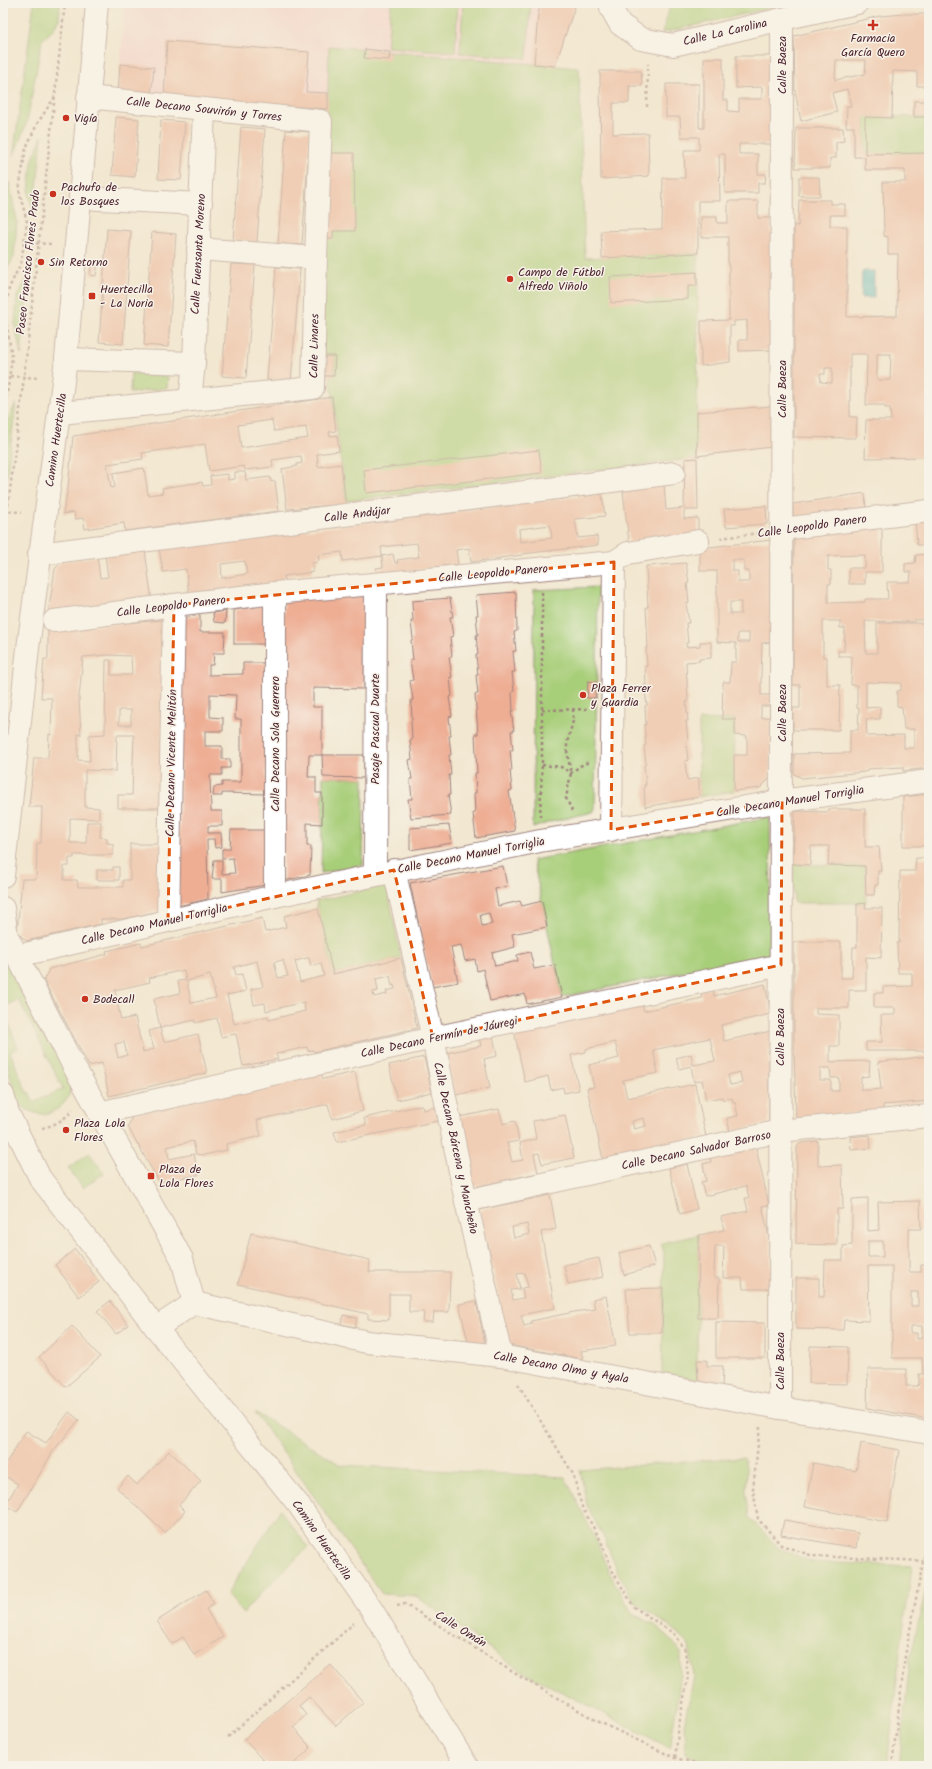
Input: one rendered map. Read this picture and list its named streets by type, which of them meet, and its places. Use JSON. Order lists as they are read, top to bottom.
{
  "streets": {
    "street": [
      "Calle La Carolina",
      "Calle Baeza",
      "Calle Decano Souvirón y Torres",
      "Calle Fuensanta Moreno",
      "Calle Linares",
      "Camino Huertecilla",
      "Calle Andújar",
      "Calle Leopoldo Panero",
      "Pasaje Pascual Duarte",
      "Calle Decano Sola Guerrero",
      "Calle Decano Vicente Melitón",
      "Calle Decano Manuel Torriglia",
      "Calle Decano Fermín de Jáuregi",
      "Calle Decano Bárcena y Mancheño",
      "Calle Decano Salvador Barroso",
      "Calle Decano Olmo y Ayala"
    ],
    "path": ["Paseo Francisco Flores Prado", "Calle Omán"]
  },
  "crossings": [
    ["Calle La Carolina", "Calle Baeza"],
    ["Calle Baeza", "Calle Leopoldo Panero"],
    ["Calle Baeza", "Calle Decano Manuel Torriglia"],
    ["Calle Baeza", "Calle Decano Fermín de Jáuregi"],
    ["Calle Baeza", "Calle Decano Salvador Barroso"],
    ["Calle Baeza", "Calle Decano Olmo y Ayala"],
    ["Calle Decano Souvirón y Torres", "Calle Fuensanta Moreno"],
    ["Calle Decano Souvirón y Torres", "Calle Linares"],
    ["Calle Decano Souvirón y Torres", "Camino Huertecilla"],
    ["Calle Fuensanta Moreno", "Calle Linares"],
    ["Calle Linares", "Camino Huertecilla"],
    ["Camino Huertecilla", "Calle Andújar"],
    ["Camino Huertecilla", "Calle Omán"],
    ["Calle Leopoldo Panero", "Pasaje Pascual Duarte"],
    ["Calle Leopoldo Panero", "Calle Decano Sola Guerrero"],
    ["Calle Leopoldo Panero", "Calle Decano Vicente Melitón"],
    ["Pasaje Pascual Duarte", "Calle Decano Manuel Torriglia"],
    ["Pasaje Pascual Duarte", "Calle Decano Bárcena y Mancheño"],
    ["Calle Decano Sola Guerrero", "Calle Decano Manuel Torriglia"],
    ["Calle Decano Vicente Melitón", "Calle Decano Manuel Torriglia"],
    ["Calle Decano Manuel Torriglia", "Calle Decano Bárcena y Mancheño"],
    ["Calle Decano Fermín de Jáuregi", "Calle Decano Bárcena y Mancheño"],
    ["Calle Decano Bárcena y Mancheño", "Calle Decano Salvador Barroso"],
    ["Calle Decano Bárcena y Mancheño", "Calle Decano Olmo y Ayala"]
  ],
  "places": {
    "health": ["Farmacia García Quero"],
    "other": [
      "Vigía",
      "Pachufo de los Bosques",
      "Sin Retorno",
      "Campo de Fútbol Alfredo Viñolo",
      "Plaza Ferrer y Guardia",
      "Bodecall",
      "Plaza Lola Flores"
    ],
    "transit": ["Huertecilla - La Noria", "Plaza de Lola Flores"]
  }
}
